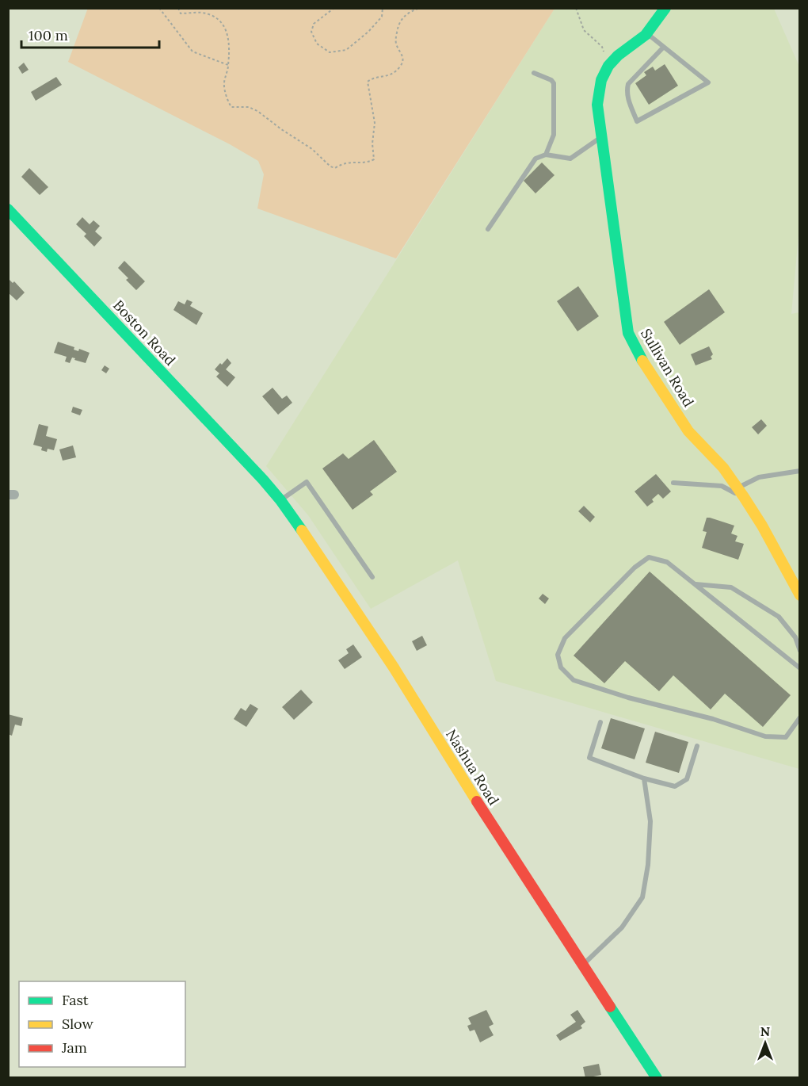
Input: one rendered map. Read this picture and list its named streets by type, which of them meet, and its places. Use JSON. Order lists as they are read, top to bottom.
{
  "streets": {
    "main road": ["Boston Road", "Sullivan Road", "Nashua Road"]
  },
  "crossings": [
    ["Boston Road", "Nashua Road"]
  ],
  "legend": ["Fast", "Slow", "Jam"],
  "scale_bar": "100 m",
  "north": "top"
}
